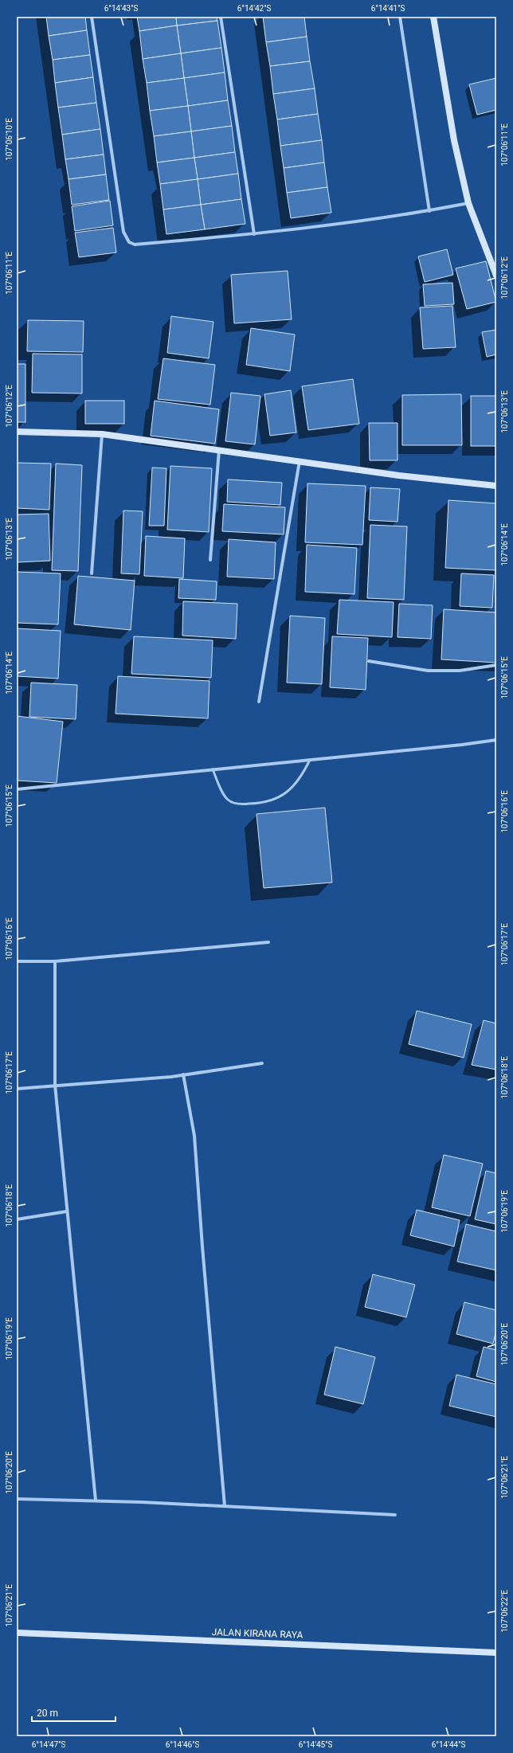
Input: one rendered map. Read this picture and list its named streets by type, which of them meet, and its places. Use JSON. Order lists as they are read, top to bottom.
{
  "streets": {
    "street": ["JALAN KIRANA RAYA"]
  },
  "scale_bar": "20 m",
  "coordinates": [
    "6°14'43\"S",
    "6°14'42\"S",
    "6°14'41\"S",
    "107°06'10\"E",
    "107°06'11\"E",
    "107°06'12\"E",
    "107°06'13\"E",
    "107°06'14\"E",
    "107°06'15\"E",
    "107°06'16\"E",
    "107°06'17\"E",
    "107°06'18\"E",
    "107°06'19\"E",
    "107°06'20\"E",
    "107°06'21\"E",
    "107°06'22\"E",
    "6°14'47\"S",
    "6°14'46\"S",
    "6°14'45\"S",
    "6°14'44\"S"
  ]
}
